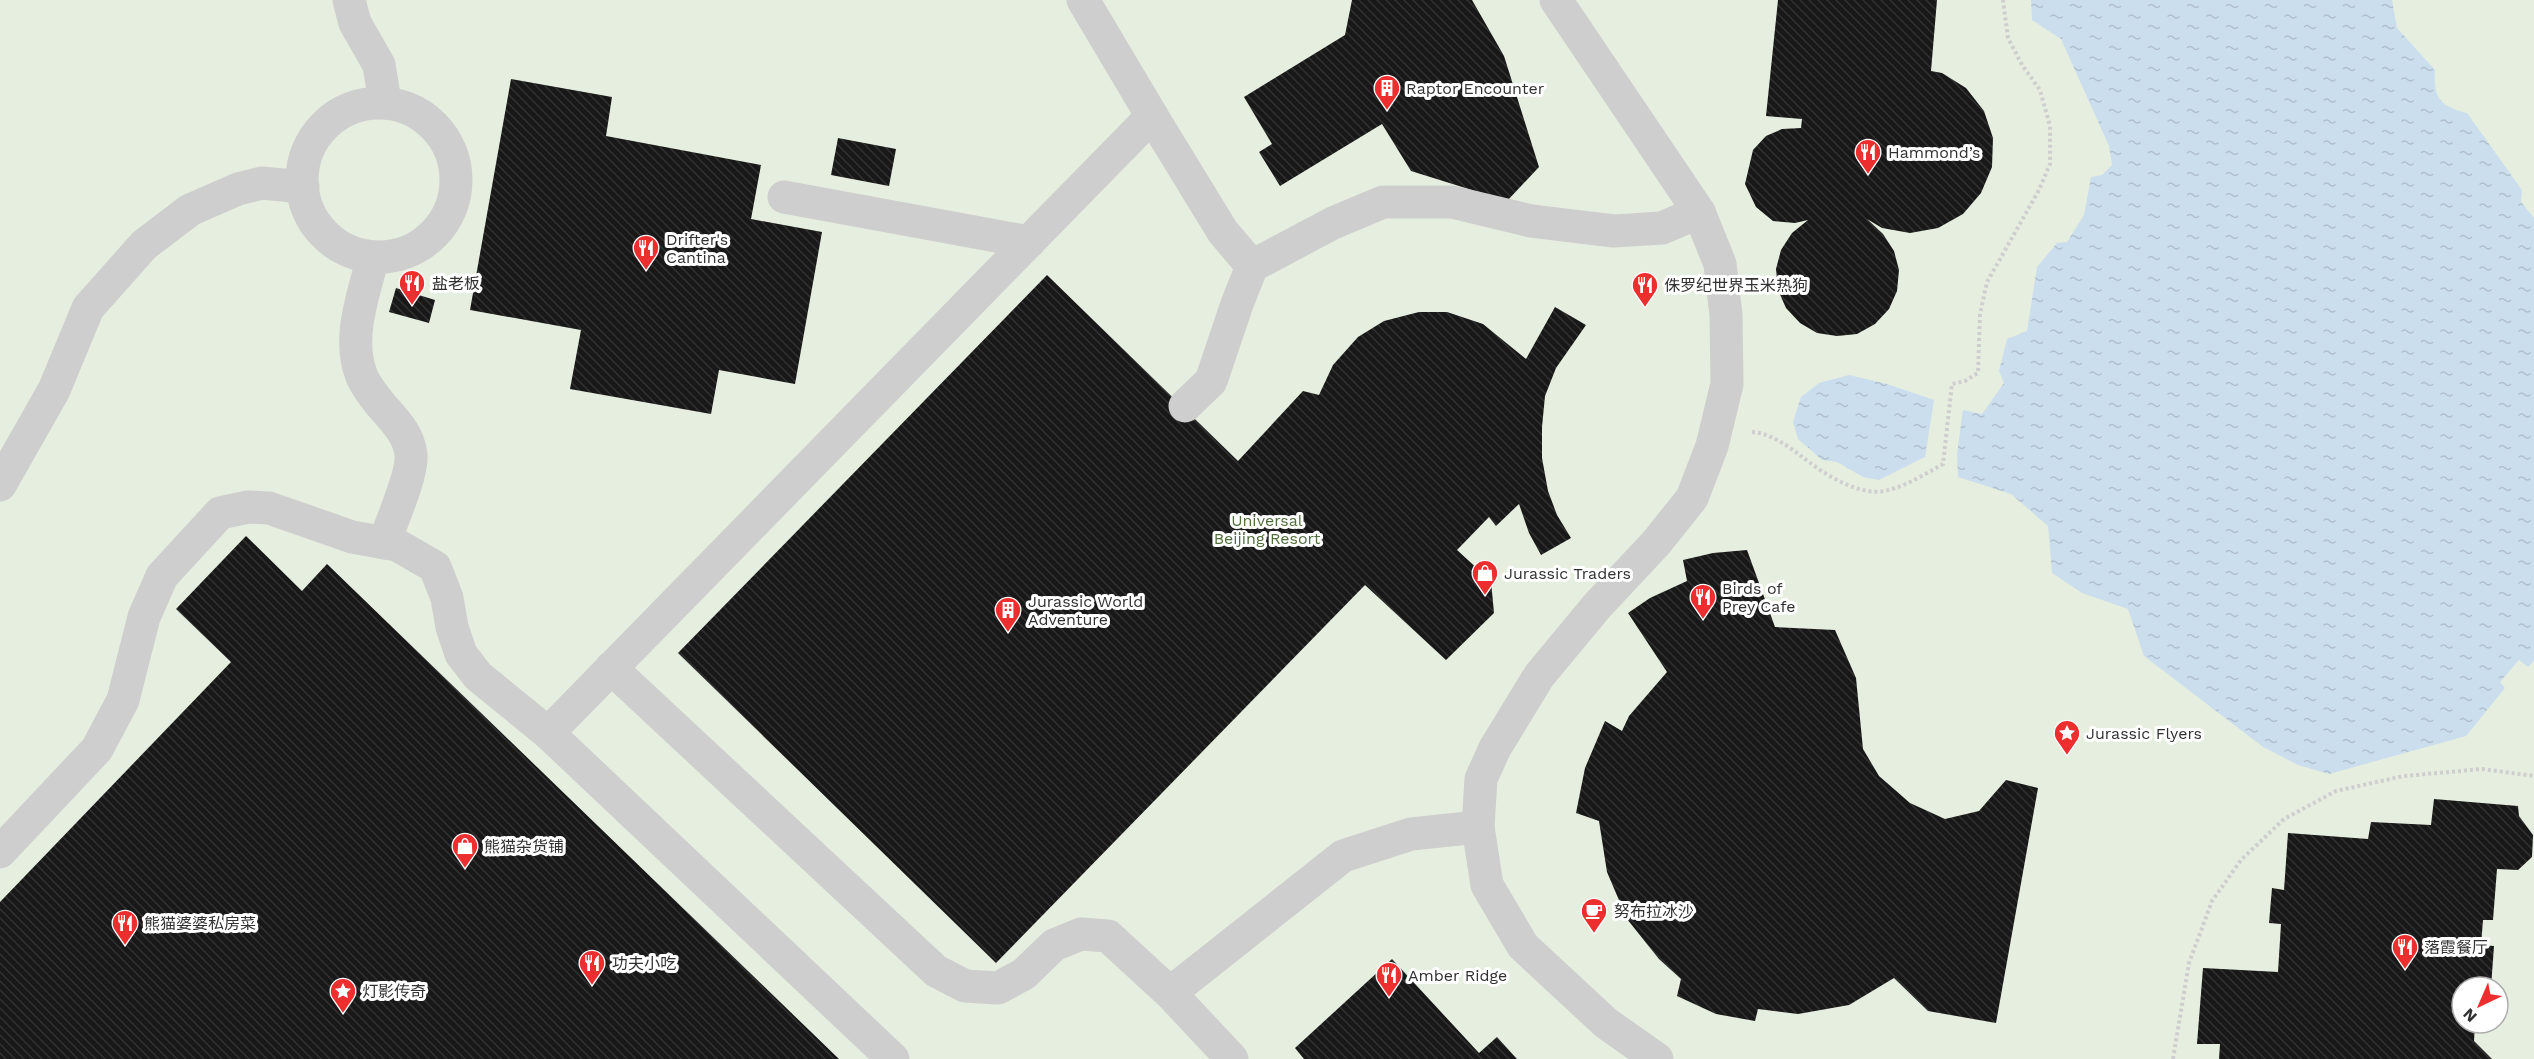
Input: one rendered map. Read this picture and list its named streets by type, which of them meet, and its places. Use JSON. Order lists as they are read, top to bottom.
{
  "parks": ["Universal Beijing Resort"],
  "places": {
    "building": ["Raptor Encounter", "Jurassic World Adventure"],
    "restaurant": [
      "Hammond’s",
      "Drifter's Cantina",
      "盐老板",
      "侏罗纪世界玉米热狗",
      "Birds of Prey Cafe",
      "熊猫婆婆私房菜",
      "落霞餐厅",
      "功夫小吃",
      "Amber Ridge"
    ],
    "shop": ["Jurassic Traders", "熊猫杂货铺"],
    "place": ["Jurassic Flyers", "灯影传奇"],
    "cafe": ["努布拉冰沙"]
  },
  "north": "bottom left"
}
